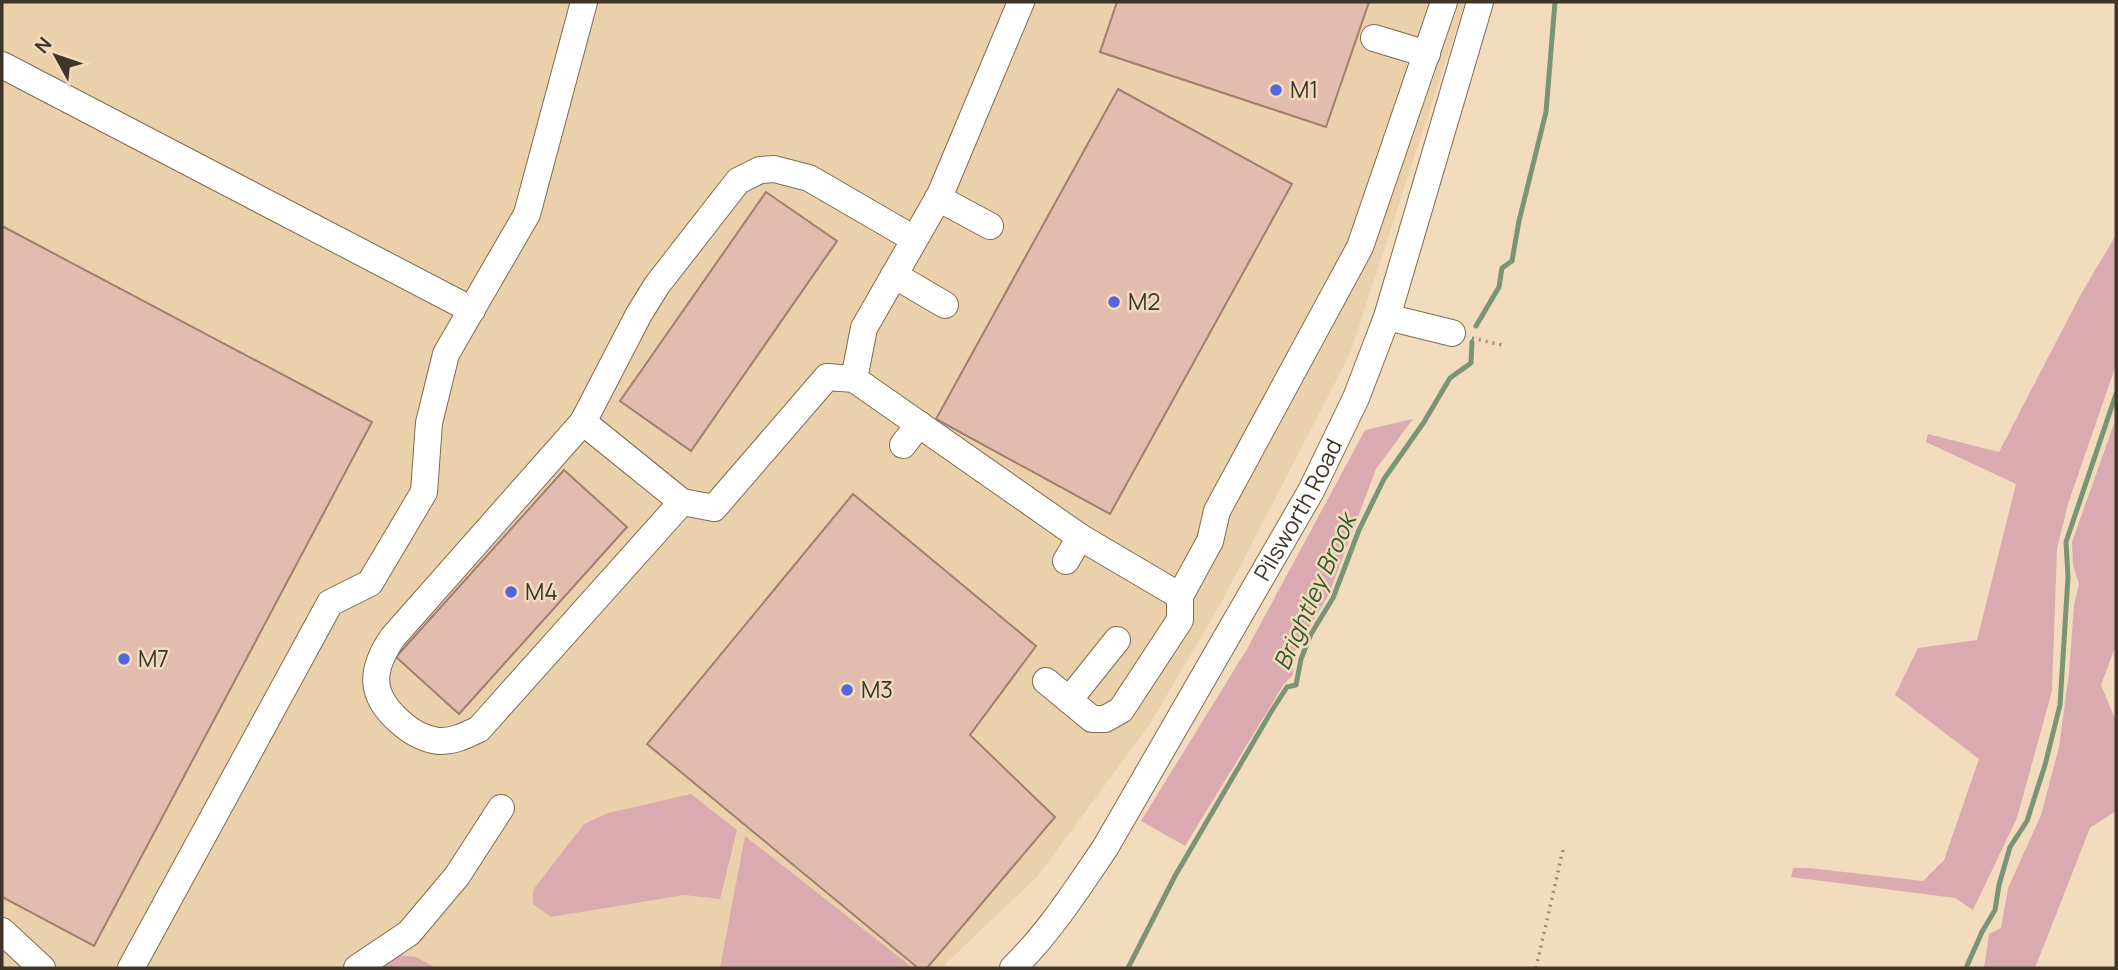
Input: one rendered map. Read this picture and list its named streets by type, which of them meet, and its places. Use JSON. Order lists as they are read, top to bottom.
{
  "streets": {
    "street": ["Pilsworth Road"]
  },
  "water": ["Brightley Brook"],
  "places": [
    "M1",
    "M2",
    "M4",
    "M7",
    "M3"
  ],
  "north": "top left"
}
